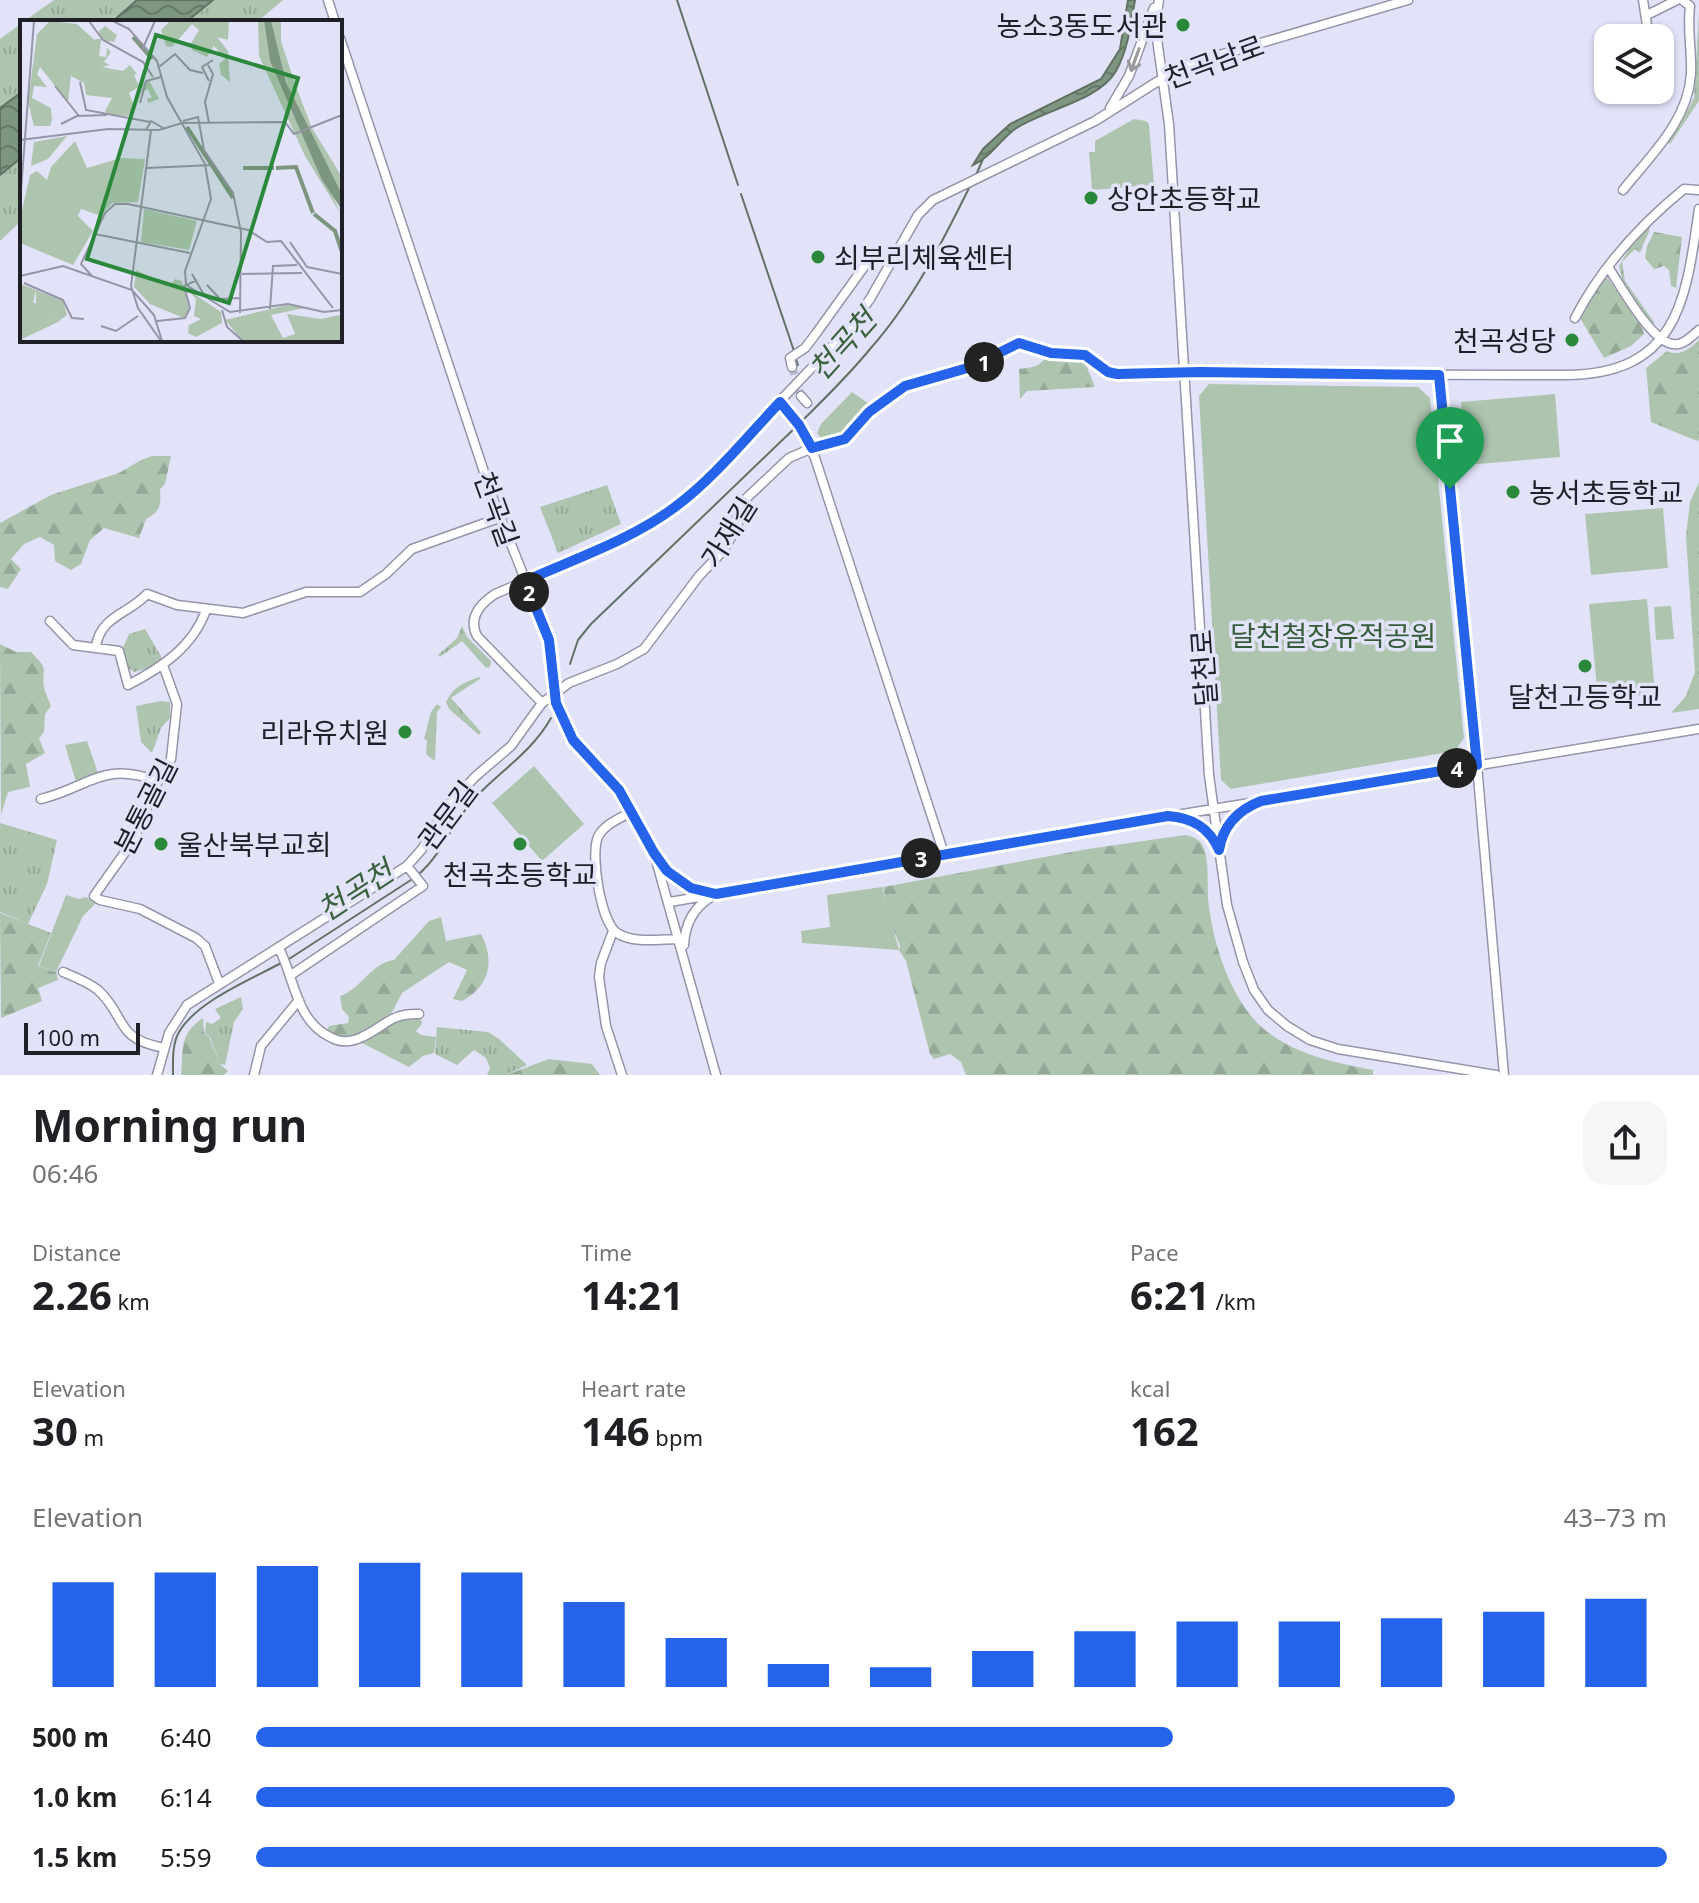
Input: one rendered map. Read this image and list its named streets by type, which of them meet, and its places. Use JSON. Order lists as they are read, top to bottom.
{
  "streets": {
    "street": [
      "천곡남로",
      "천곡길",
      "가재길",
      "달천로",
      "분통골길",
      "관문길"
    ]
  },
  "crossings": [
    ["천곡남로", "달천로"],
    ["천곡길", "가재길"],
    ["천곡길", "관문길"],
    ["가재길", "달천로"],
    ["가재길", "관문길"],
    ["분통골길", "관문길"]
  ],
  "water": ["천곡천"],
  "parks": ["달천철장유적공원"],
  "places": [
    "농소3동도서관",
    "상안초등학교",
    "쇠부리체육센터",
    "천곡성당",
    "농서초등학교",
    "달천고등학교",
    "리라유치원",
    "울산북부교회",
    "천곡초등학교"
  ],
  "scale_bar": "100 m",
  "page": {
    "pins": [
      "1",
      "2",
      "4",
      "3"
    ],
    "scale": "100 m",
    "heading": ["Morning run", "06:46"],
    "stats": [
      ["Distance", "2.26 km"],
      ["Time", "14:21"],
      ["Pace", "6:21 /km"],
      ["Elevation", "30 m"],
      ["Heart rate", "146 bpm"],
      ["kcal", "162"]
    ],
    "chart": ["Elevation", "43–73 m"],
    "list": [
      {
        "name": "500 m",
        "note": "6:40"
      },
      {
        "name": "1.0 km",
        "note": "6:14"
      },
      {
        "name": "1.5 km",
        "note": "5:59"
      }
    ]
  }
}
